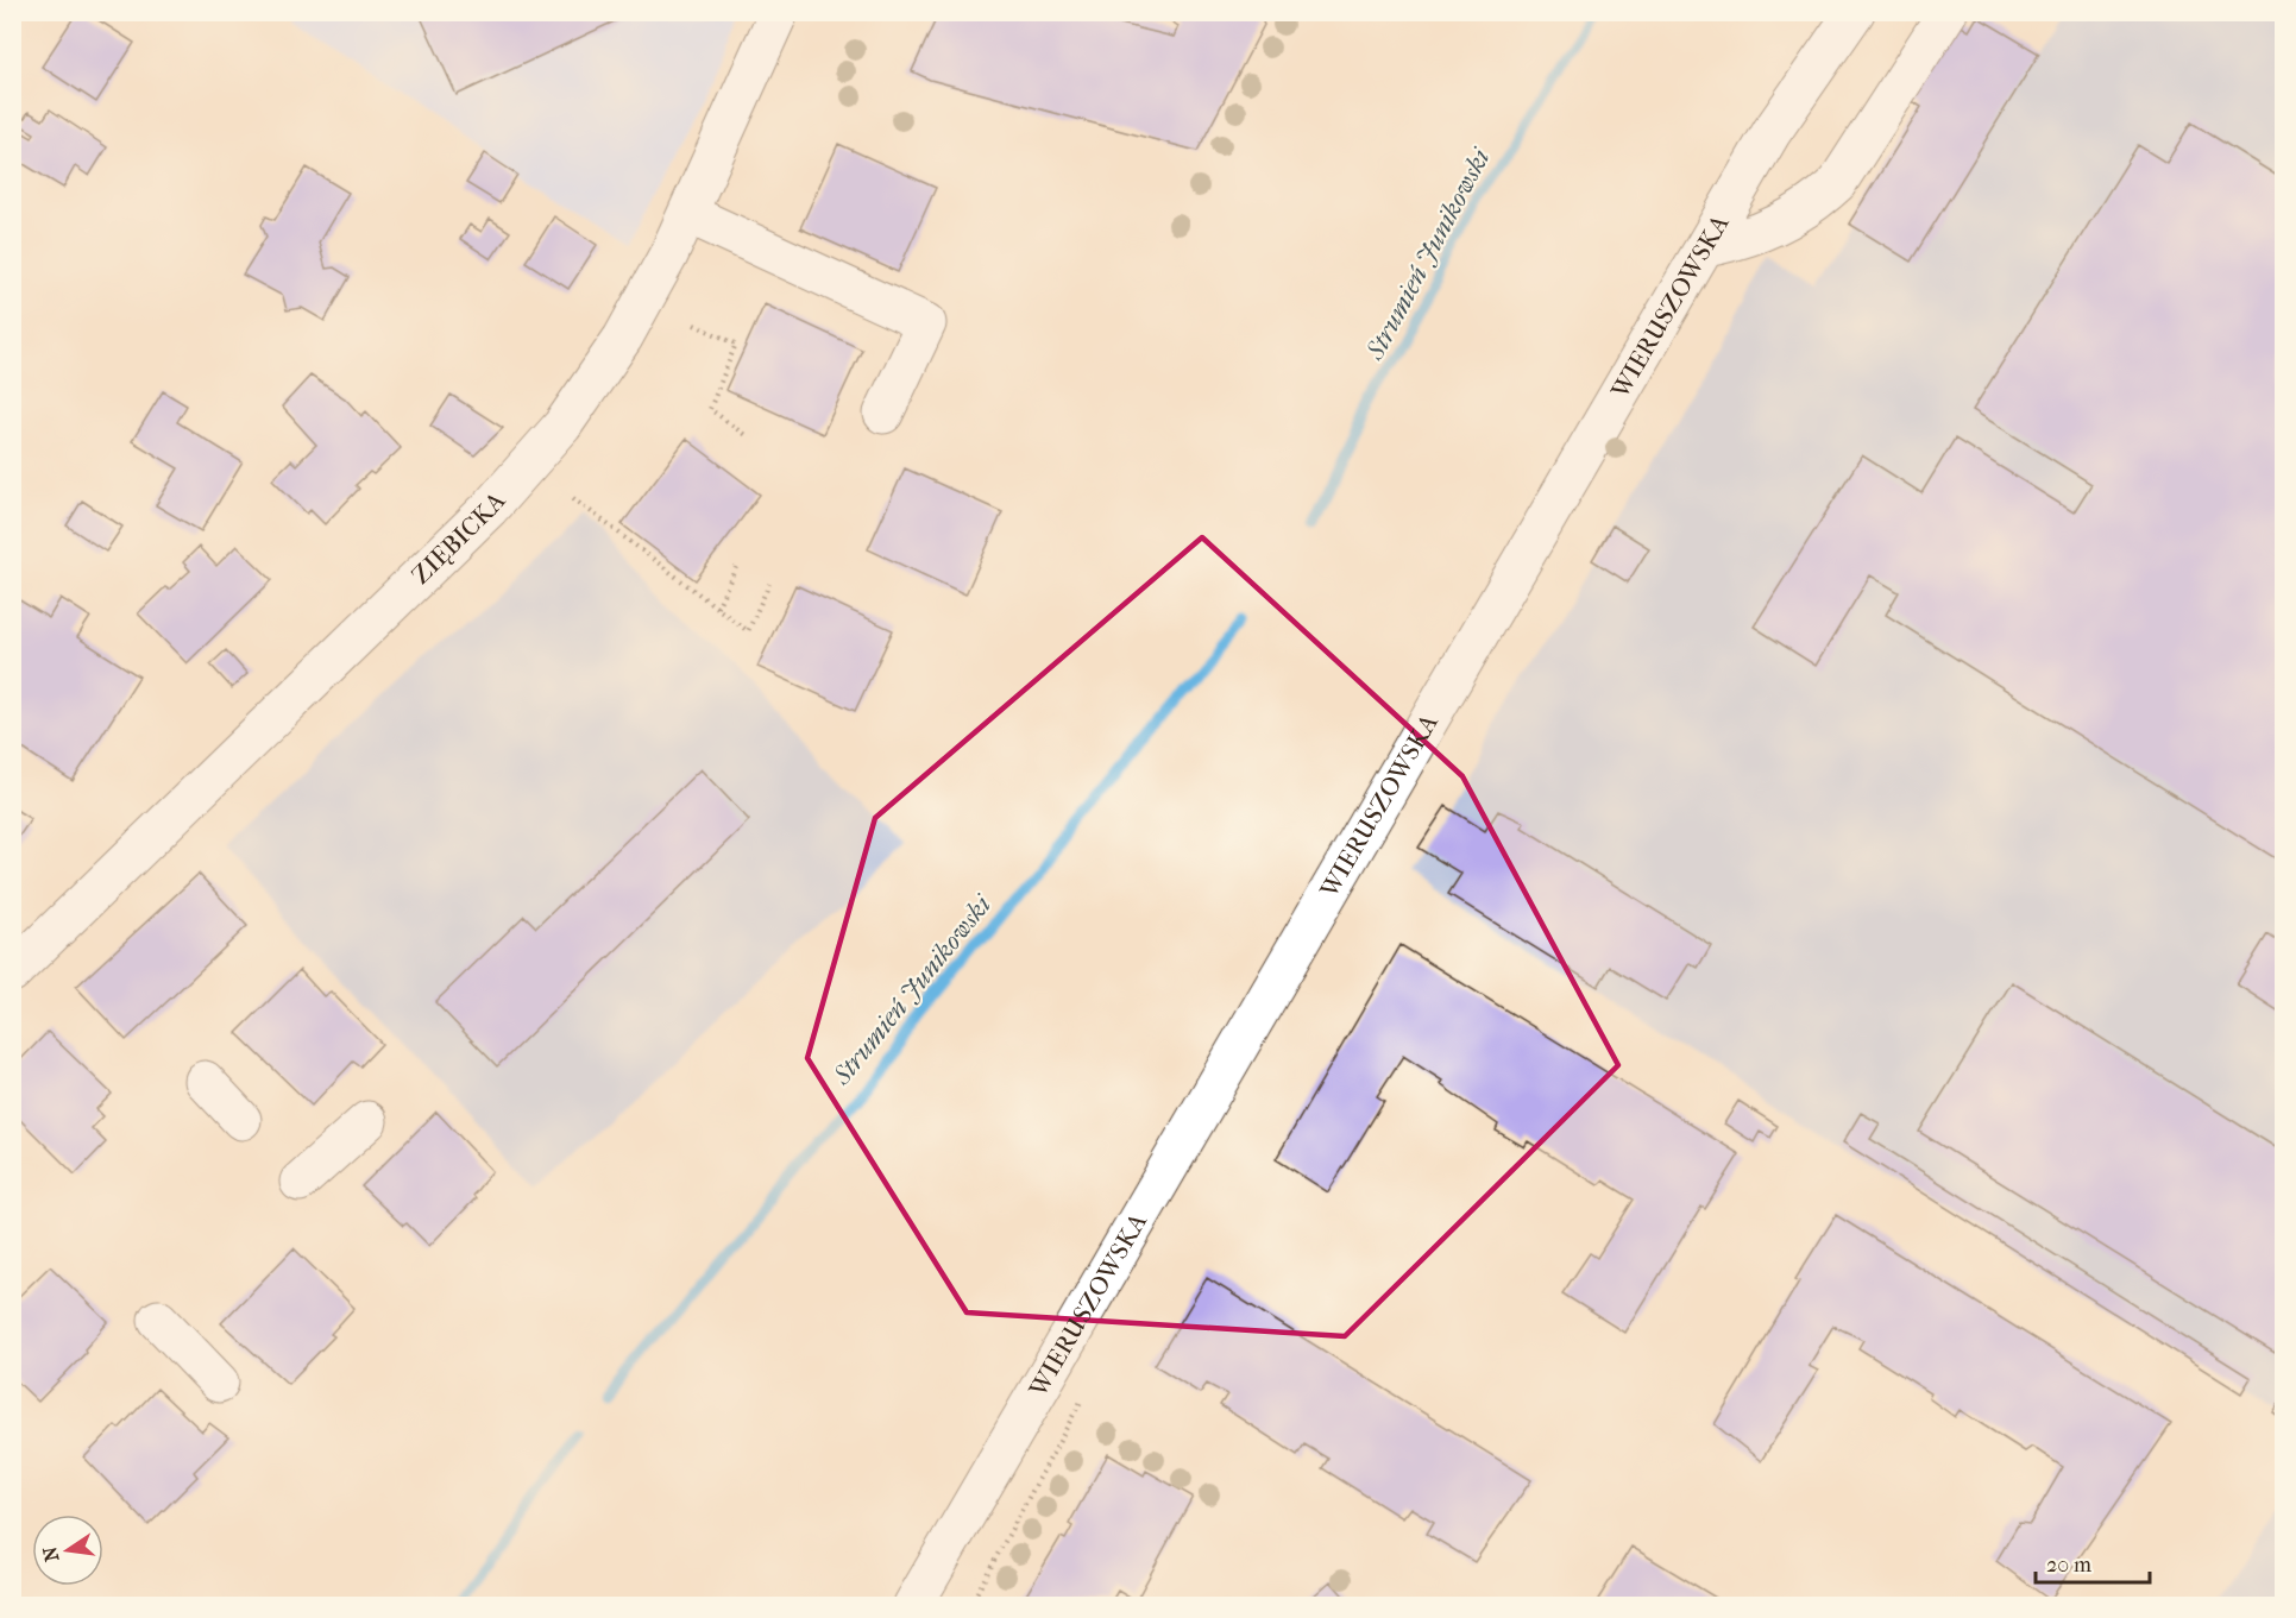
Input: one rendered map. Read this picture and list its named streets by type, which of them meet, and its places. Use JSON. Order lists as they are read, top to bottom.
{
  "streets": {
    "street": ["WIERUSZOWSKA", "ZIĘBICKA"]
  },
  "water": ["Strumień Junikowski"],
  "scale_bar": "20 m",
  "north": "left"
}
